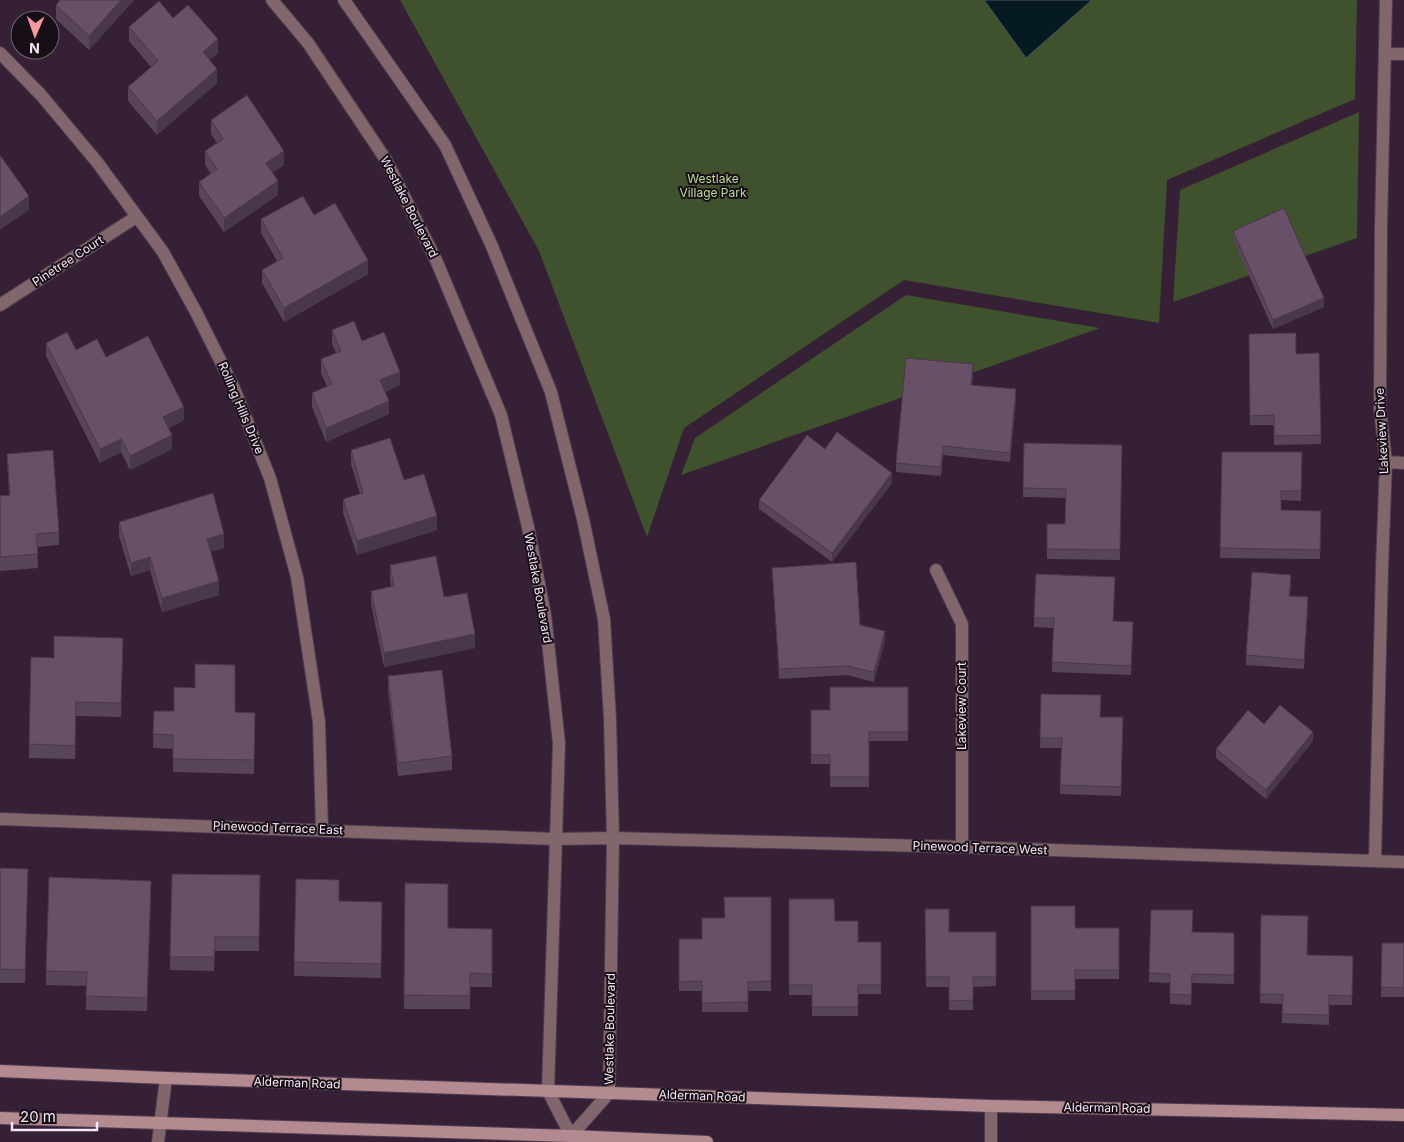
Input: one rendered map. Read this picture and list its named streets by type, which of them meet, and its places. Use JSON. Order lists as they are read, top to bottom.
{
  "streets": {
    "main road": ["Alderman Road"],
    "street": [
      "Westlake Boulevard",
      "Pinetree Court",
      "Rolling Hills Drive",
      "Lakeview Drive",
      "Lakeview Court",
      "Pinewood Terrace East",
      "Pinewood Terrace West"
    ]
  },
  "crossings": [
    ["Westlake Boulevard", "Pinewood Terrace East"],
    ["Westlake Boulevard", "Pinewood Terrace West"],
    ["Westlake Boulevard", "Alderman Road"],
    ["Pinetree Court", "Rolling Hills Drive"],
    ["Rolling Hills Drive", "Pinewood Terrace East"],
    ["Lakeview Drive", "Pinewood Terrace West"],
    ["Lakeview Court", "Pinewood Terrace West"],
    ["Pinewood Terrace East", "Pinewood Terrace West"]
  ],
  "parks": ["Westlake Village Park"],
  "scale_bar": "20 m",
  "north": "bottom"
}
